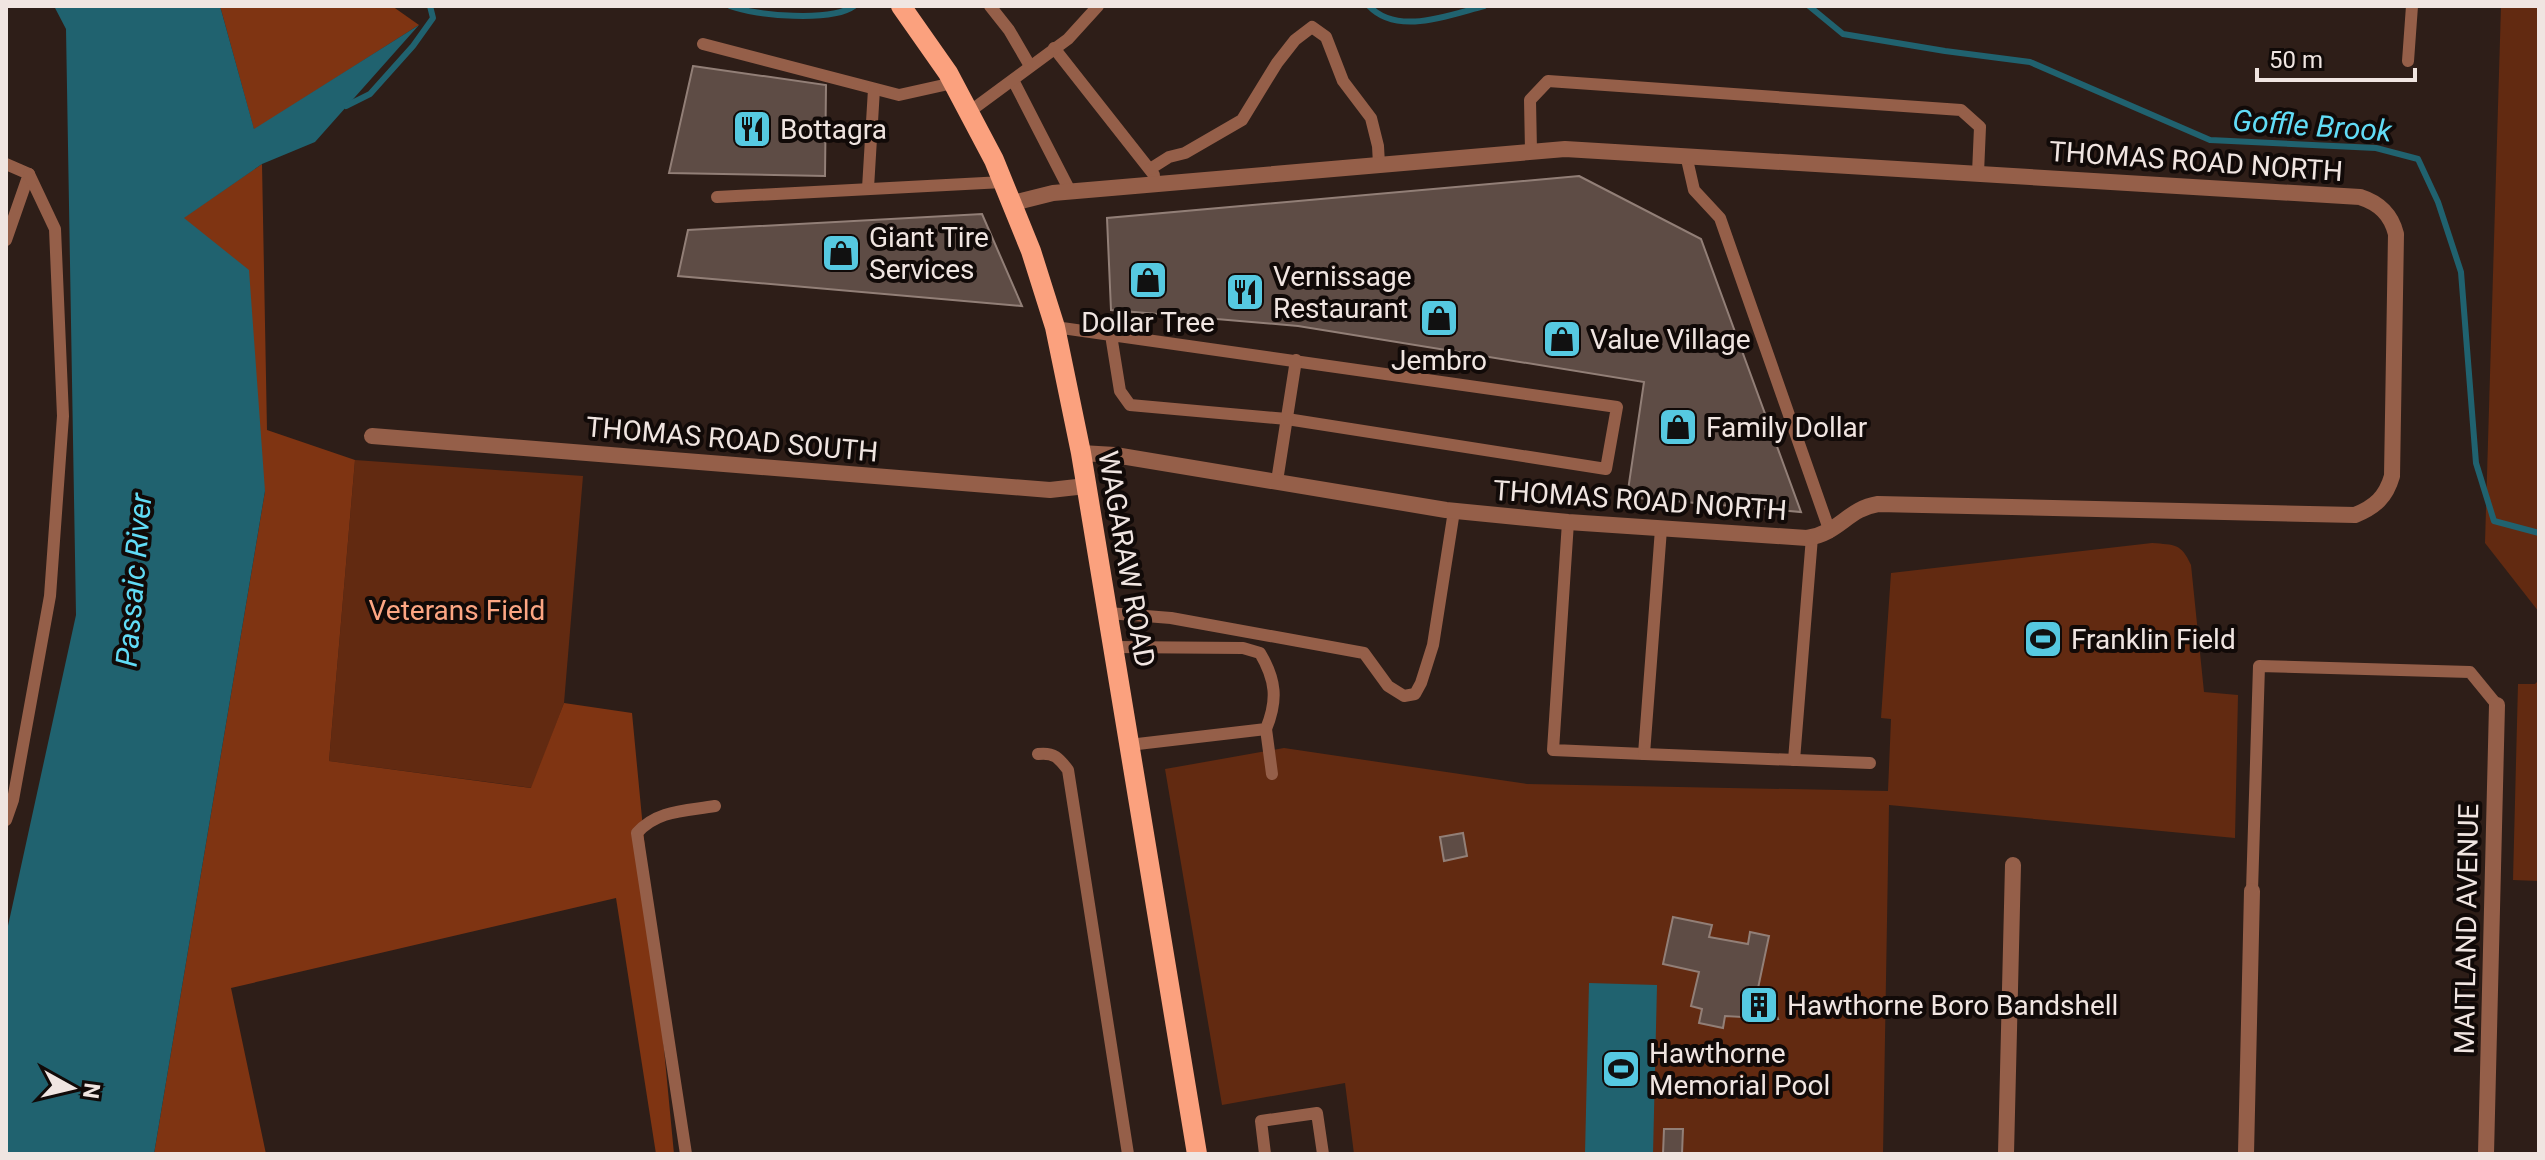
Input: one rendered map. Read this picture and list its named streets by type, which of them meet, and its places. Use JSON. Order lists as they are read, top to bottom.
{
  "streets": {
    "main road": ["WAGARAW ROAD"],
    "street": ["THOMAS ROAD NORTH", "THOMAS ROAD SOUTH", "MAITLAND AVENUE"]
  },
  "crossings": [
    ["THOMAS ROAD NORTH", "WAGARAW ROAD"],
    ["THOMAS ROAD SOUTH", "WAGARAW ROAD"]
  ],
  "water": ["Goffle Brook", "Passaic River"],
  "parks": ["Veterans Field"],
  "places": {
    "restaurant": ["Bottagra", "Vernissage Restaurant"],
    "shop": [
      "Giant Tire Services",
      "Dollar Tree",
      "Jembro",
      "Value Village",
      "Family Dollar"
    ],
    "sports": ["Franklin Field", "Hawthorne Memorial Pool"],
    "building": ["Hawthorne Boro Bandshell"]
  },
  "scale_bar": "50 m",
  "north": "right"
}
